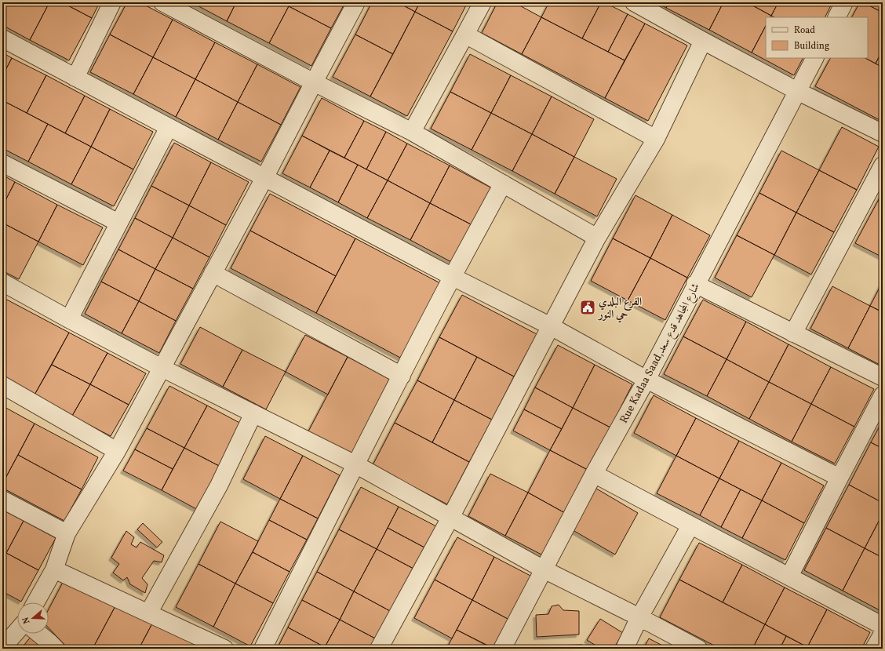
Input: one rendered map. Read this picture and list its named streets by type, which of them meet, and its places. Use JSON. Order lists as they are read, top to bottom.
{
  "streets": {
    "street": ["Rue Kadaa Saad,شارع المجاهد قدع سعد"]
  },
  "places": {
    "public building": ["الفرع البلدي حي النور"]
  },
  "legend": ["Road", "Building"],
  "north": "left"
}
